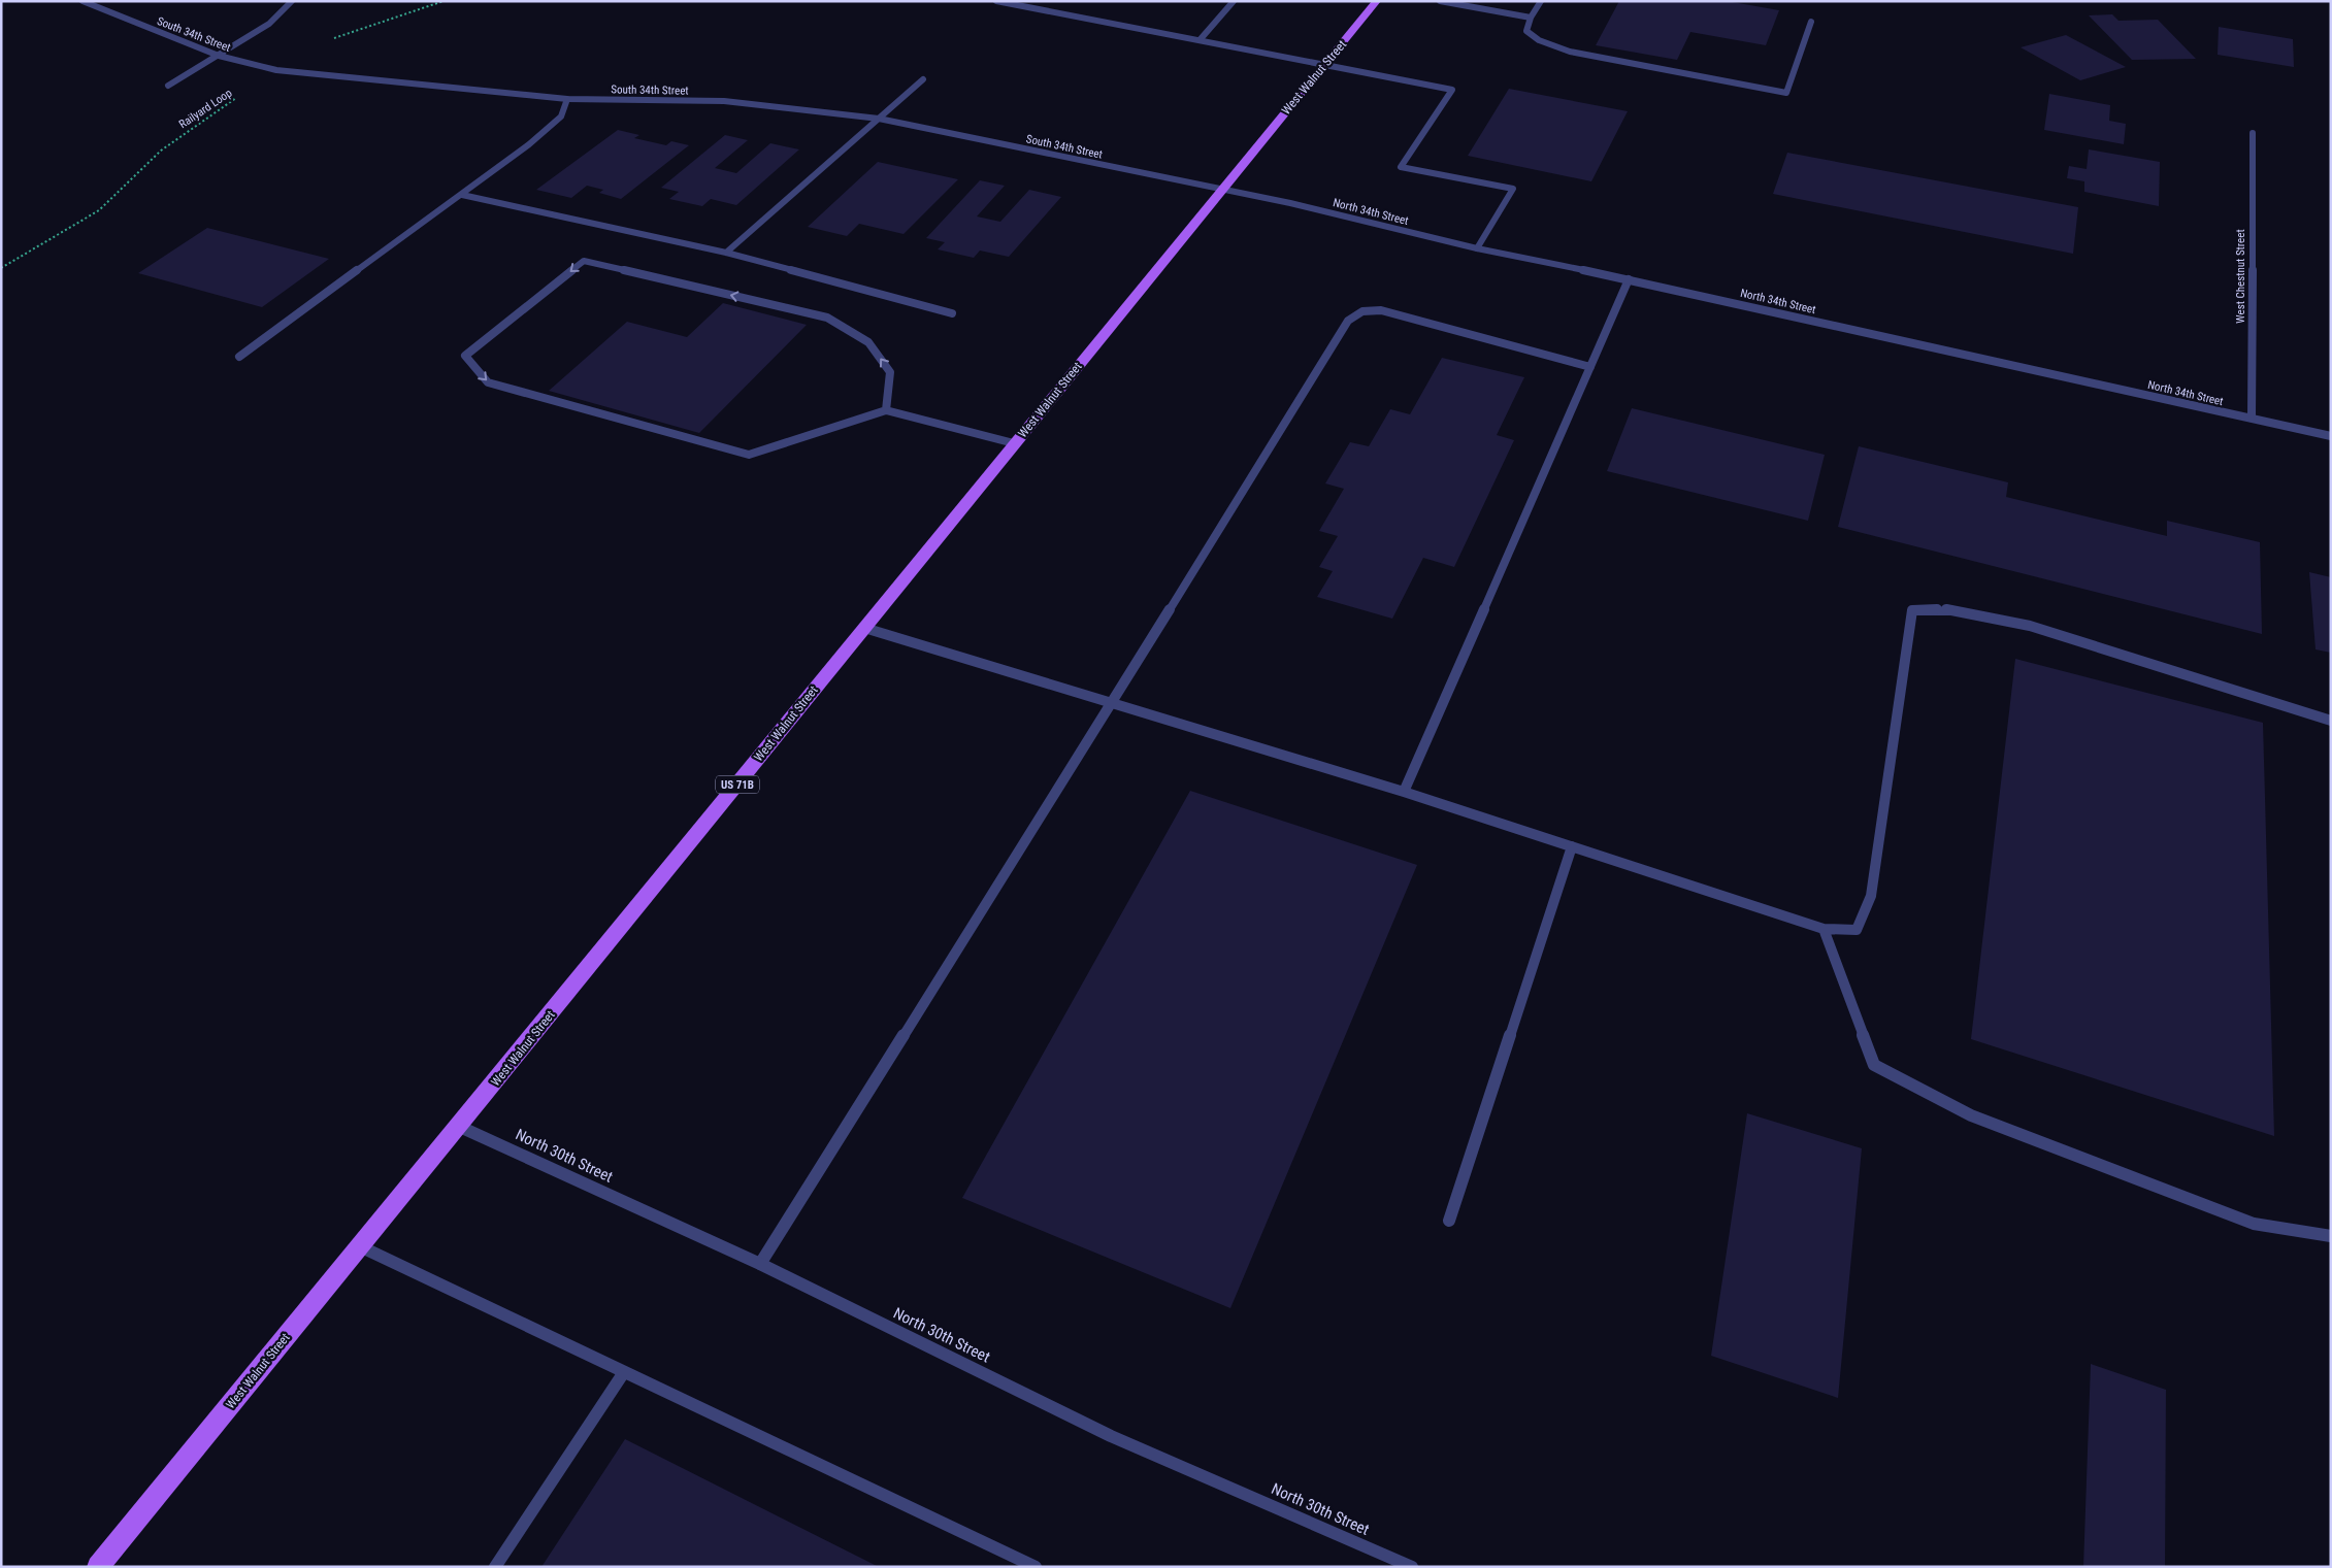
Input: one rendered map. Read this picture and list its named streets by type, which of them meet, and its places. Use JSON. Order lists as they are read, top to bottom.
{
  "streets": {
    "main road": ["West Walnut Street", "US 71B"],
    "street": [
      "South 34th Street",
      "North 34th Street",
      "West Chestnut Street",
      "North 30th Street"
    ],
    "path": ["Railyard Loop"]
  },
  "crossings": [
    ["South 34th Street", "West Walnut Street"],
    ["South 34th Street", "Railyard Loop"],
    ["South 34th Street", "North 34th Street"],
    ["West Walnut Street", "North 34th Street"],
    ["West Walnut Street", "North 30th Street"],
    ["North 34th Street", "West Chestnut Street"]
  ]
}
